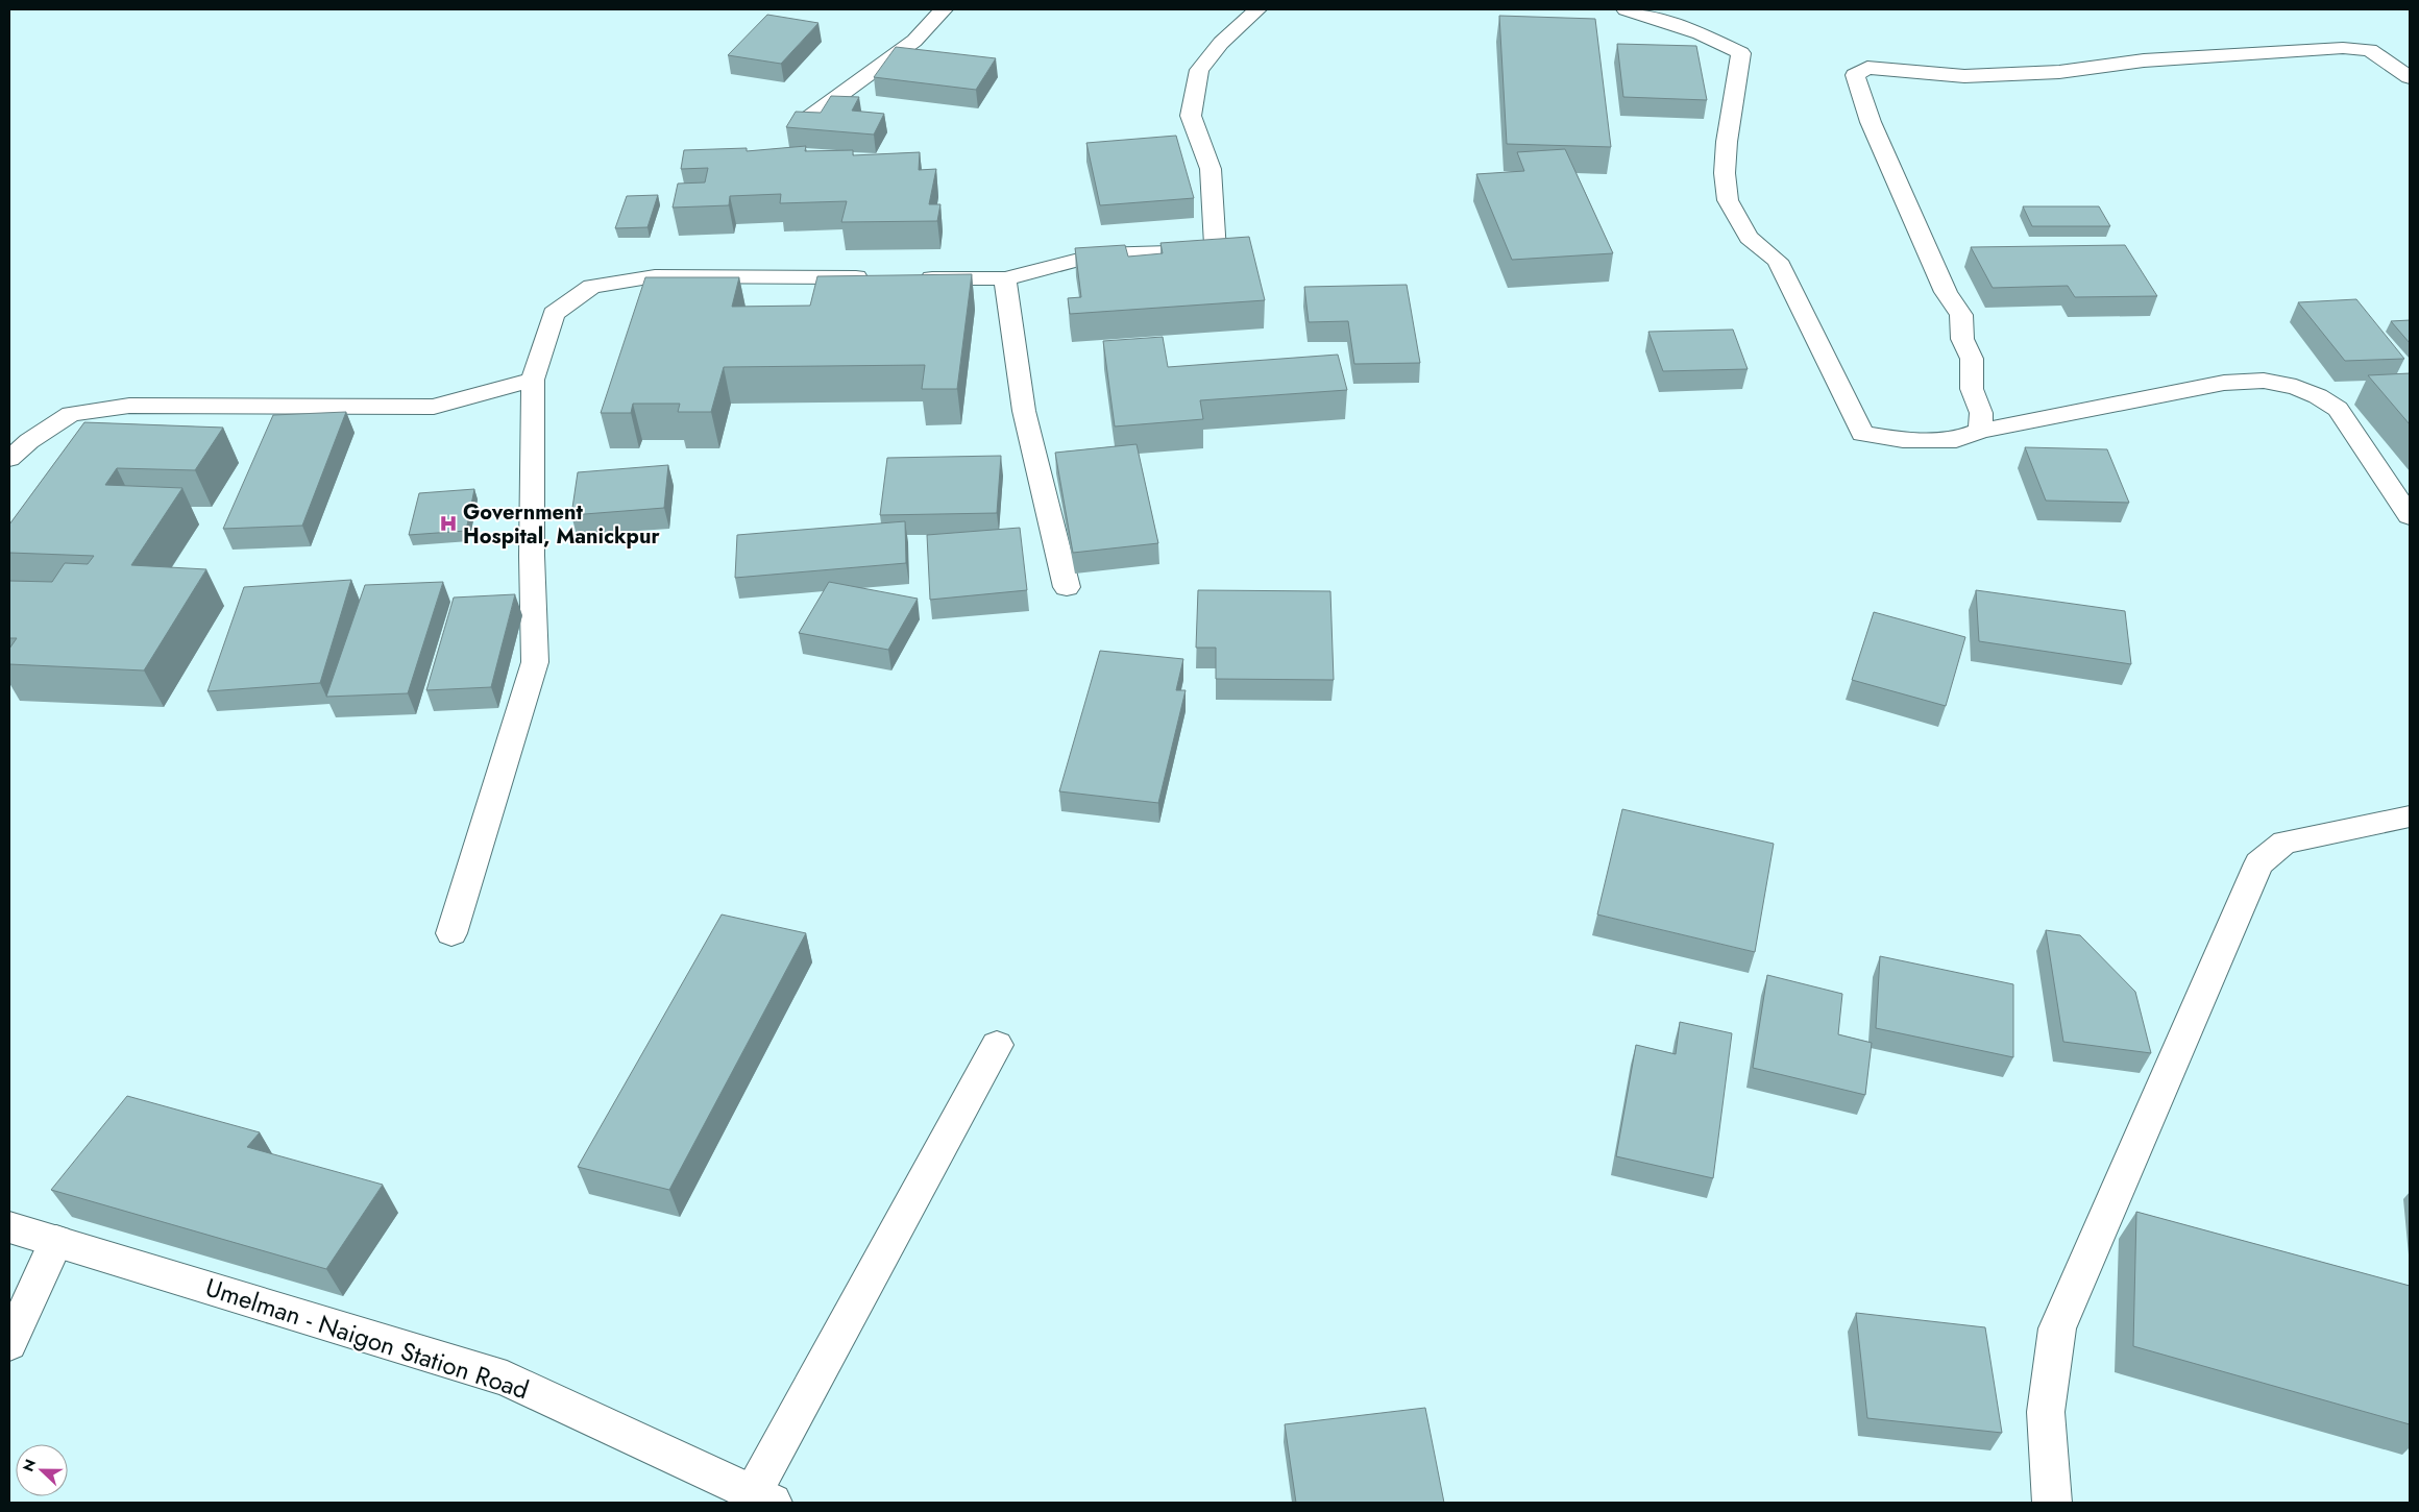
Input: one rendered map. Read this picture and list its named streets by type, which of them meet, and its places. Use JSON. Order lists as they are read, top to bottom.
{
  "streets": {
    "street": ["Umelman - Naigon Station Road"]
  },
  "places": {
    "hospital": ["Government Hospital, Manickpur"]
  },
  "north": "left"
}
